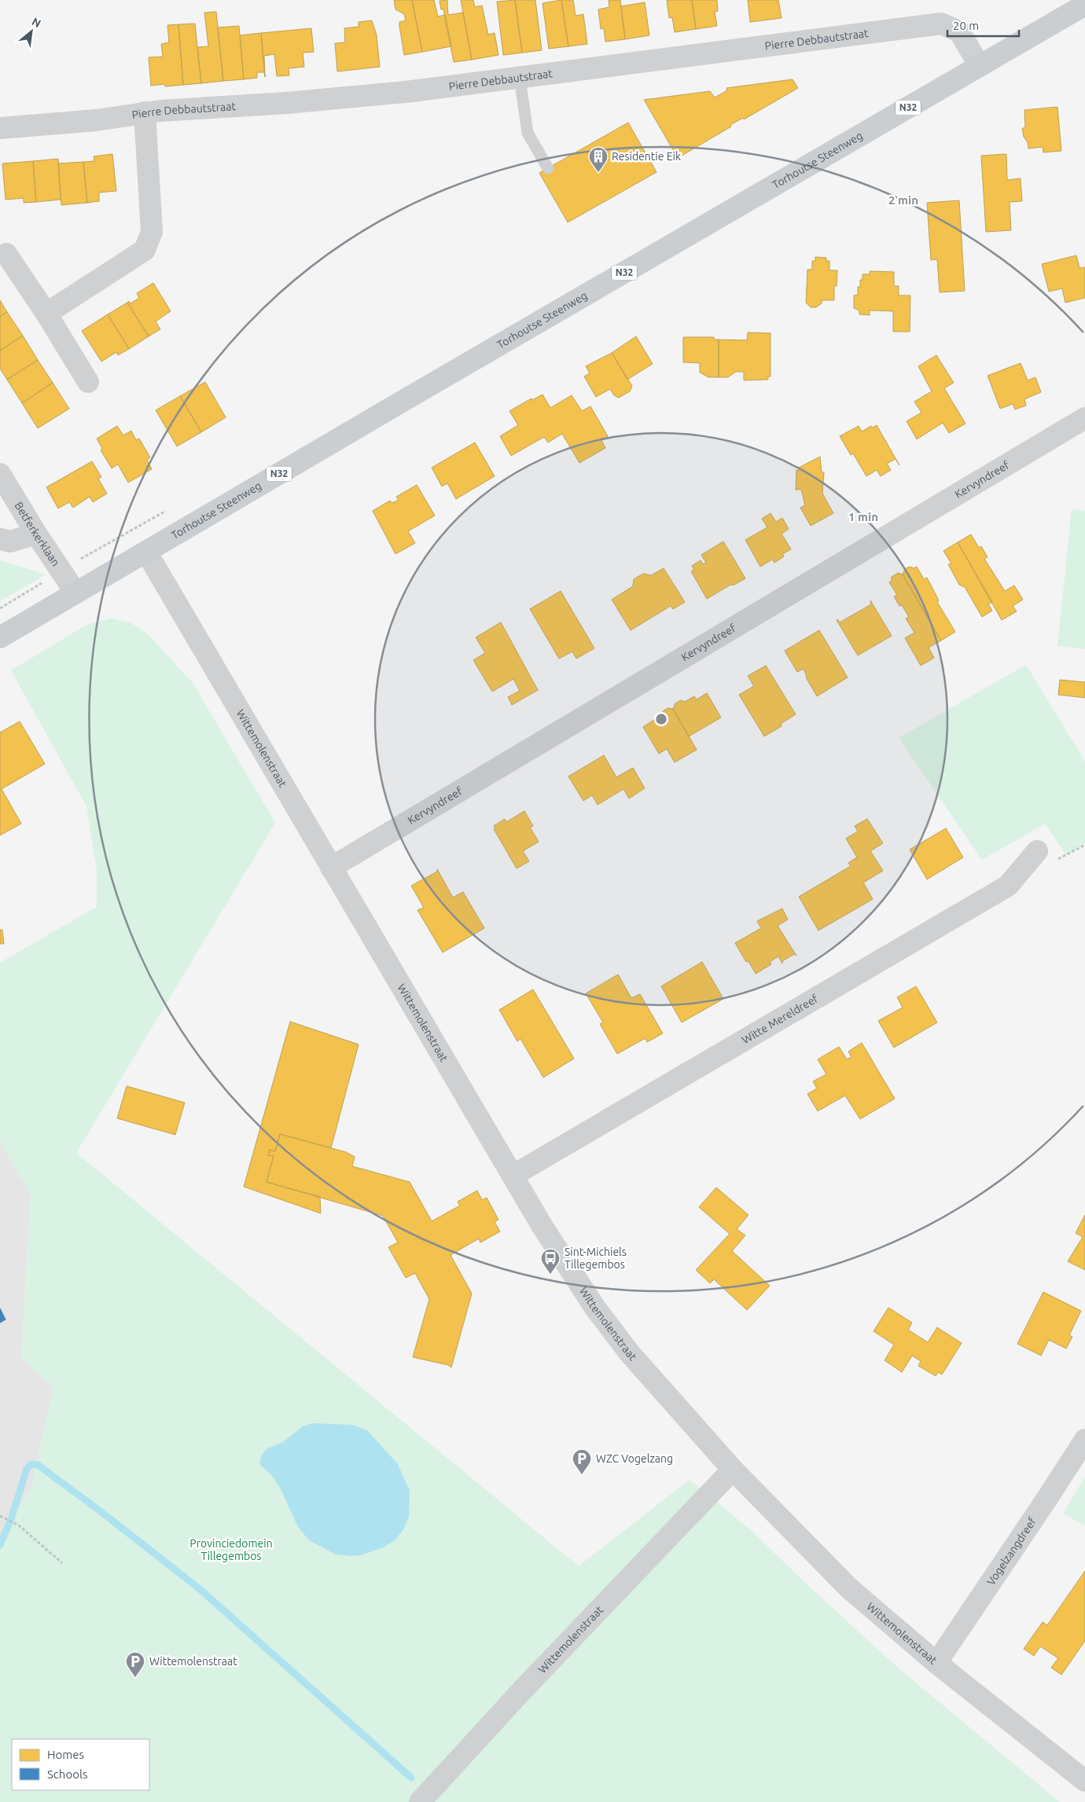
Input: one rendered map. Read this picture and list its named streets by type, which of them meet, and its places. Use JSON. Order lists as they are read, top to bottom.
{
  "streets": {
    "main road": ["N32", "Torhoutse Steenweg"],
    "street": [
      "Pierre Debbautstraat",
      "Kervyndreef",
      "Betferkerklaan",
      "Wittemolenstraat",
      "Witte Mereldreef",
      "Vogelzangdreef"
    ]
  },
  "crossings": [
    ["Pierre Debbautstraat", "Torhoutse Steenweg"],
    ["Torhoutse Steenweg", "Betferkerklaan"],
    ["Torhoutse Steenweg", "Wittemolenstraat"],
    ["Kervyndreef", "Wittemolenstraat"],
    ["Wittemolenstraat", "Witte Mereldreef"],
    ["Wittemolenstraat", "Vogelzangdreef"]
  ],
  "parks": ["Provinciedomein Tillegembos"],
  "places": {
    "building": ["Residentie Eik"],
    "bus stop": ["Sint-Michiels Tillegembos"],
    "parking": ["WZC Vogelzang", "Wittemolenstraat"]
  },
  "legend": ["Homes", "Schools"],
  "scale_bar": "20 m",
  "north": "top right",
  "rings": ["2 min", "1 min"]
}
